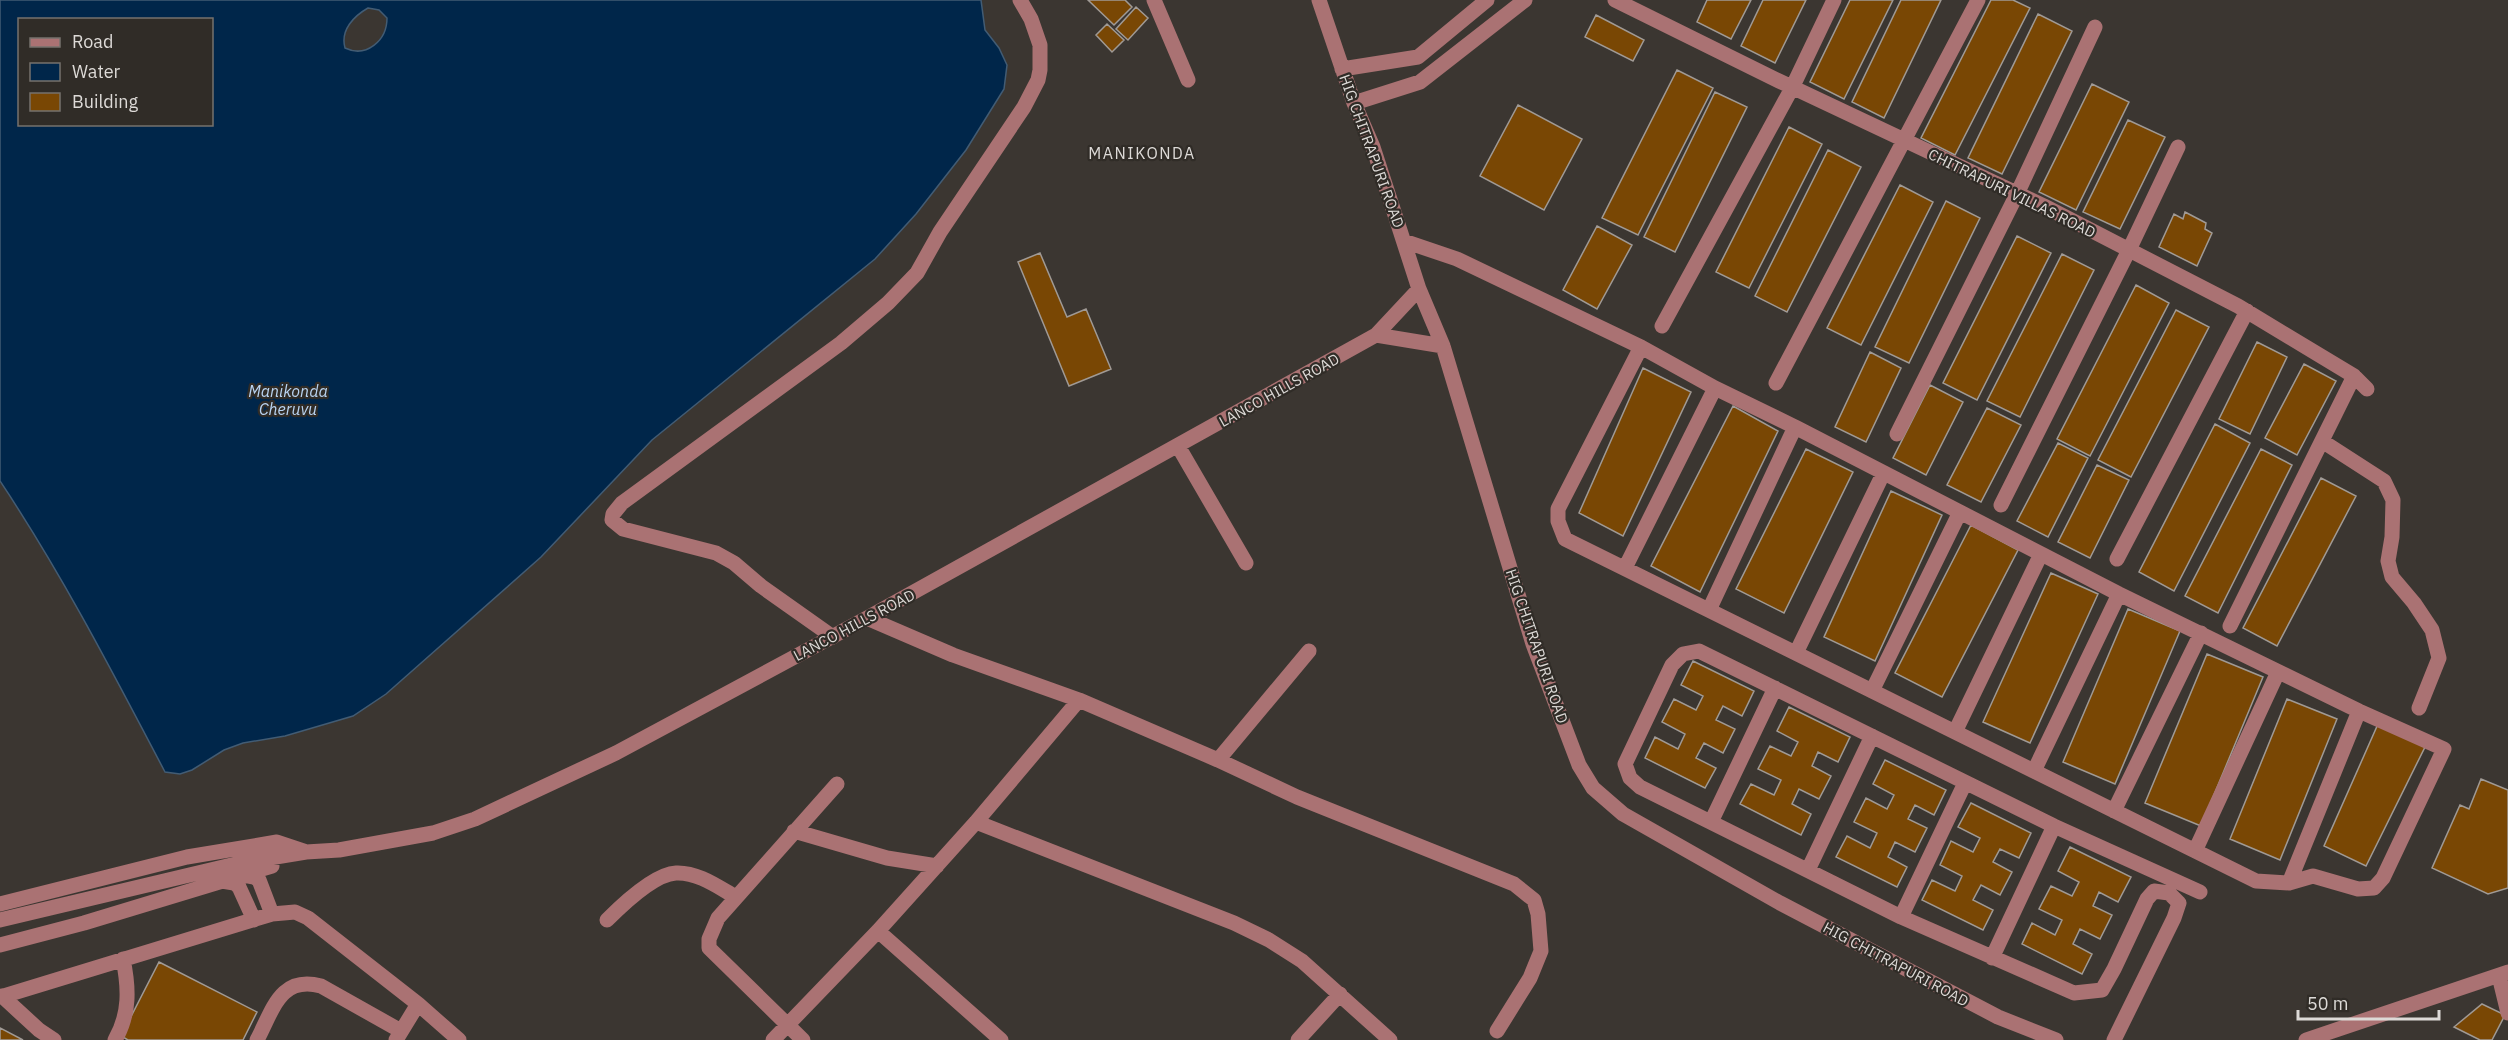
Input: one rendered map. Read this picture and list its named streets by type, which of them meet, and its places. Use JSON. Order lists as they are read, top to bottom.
{
  "streets": {
    "street": ["HIG CHITRAPURI ROAD", "CHITRAPURI VILLAS ROAD", "LANCO HILLS ROAD"]
  },
  "crossings": [
    ["HIG CHITRAPURI ROAD", "LANCO HILLS ROAD"]
  ],
  "districts": ["MANIKONDA"],
  "water": ["Manikonda Cheruvu"],
  "legend": ["Road", "Water", "Building"],
  "scale_bar": "50 m"
}
